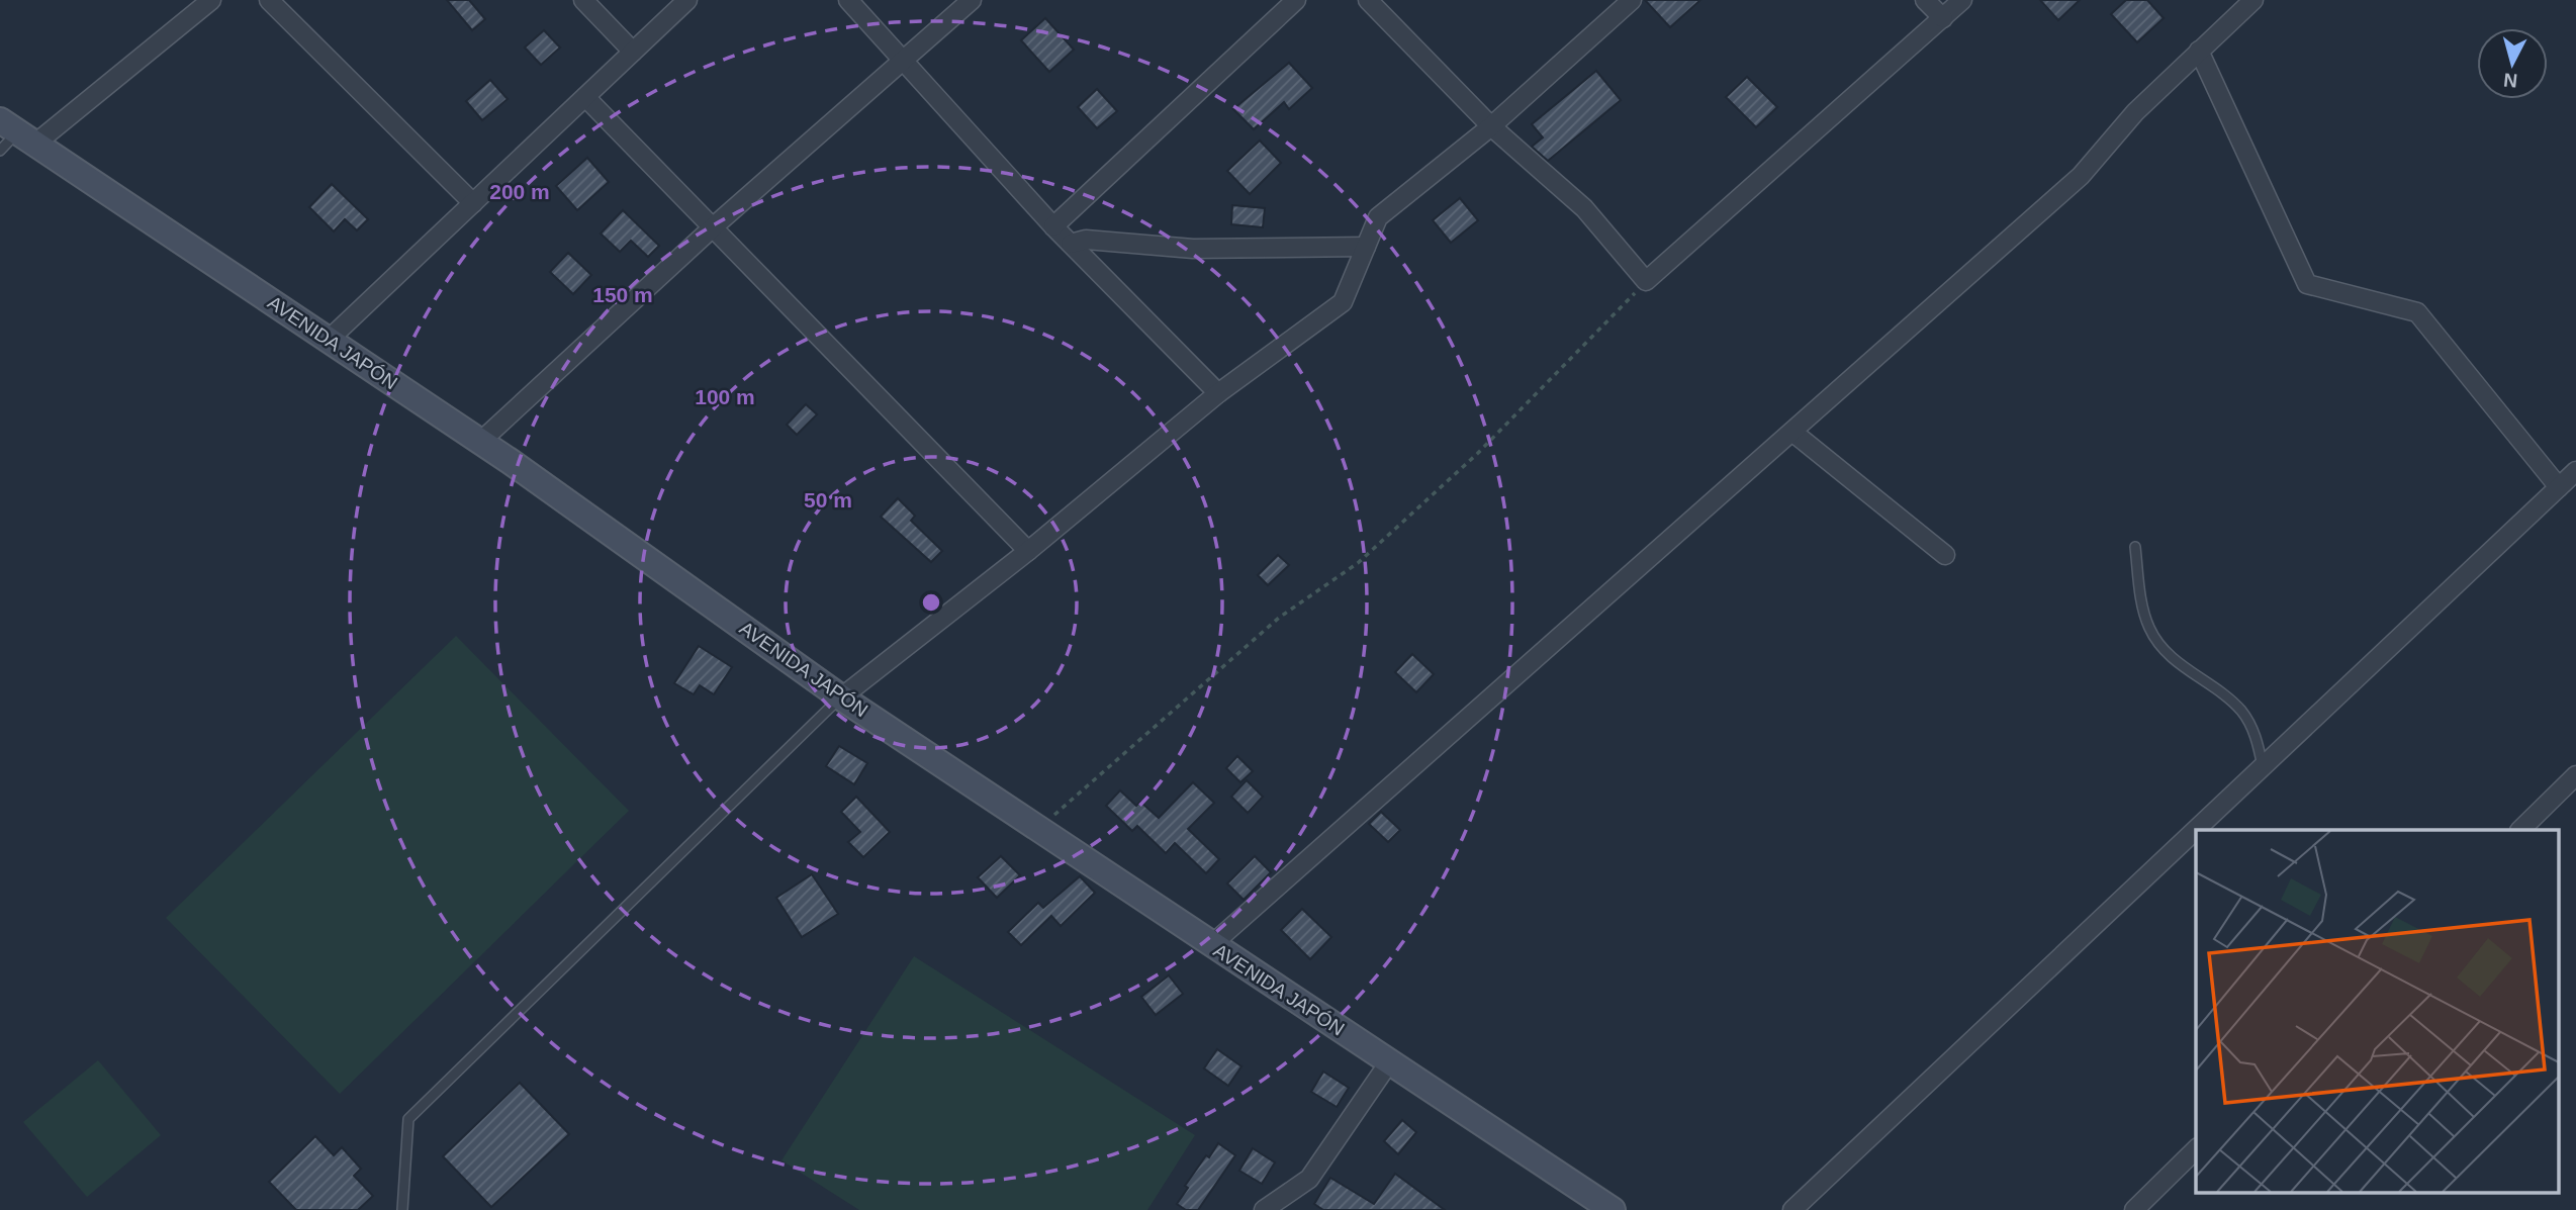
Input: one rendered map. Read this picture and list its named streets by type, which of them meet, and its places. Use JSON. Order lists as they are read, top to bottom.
{
  "streets": {
    "street": ["AVENIDA JAPÓN"]
  },
  "north": "bottom",
  "rings": [
    "200 m",
    "150 m",
    "100 m",
    "50 m"
  ]
}
